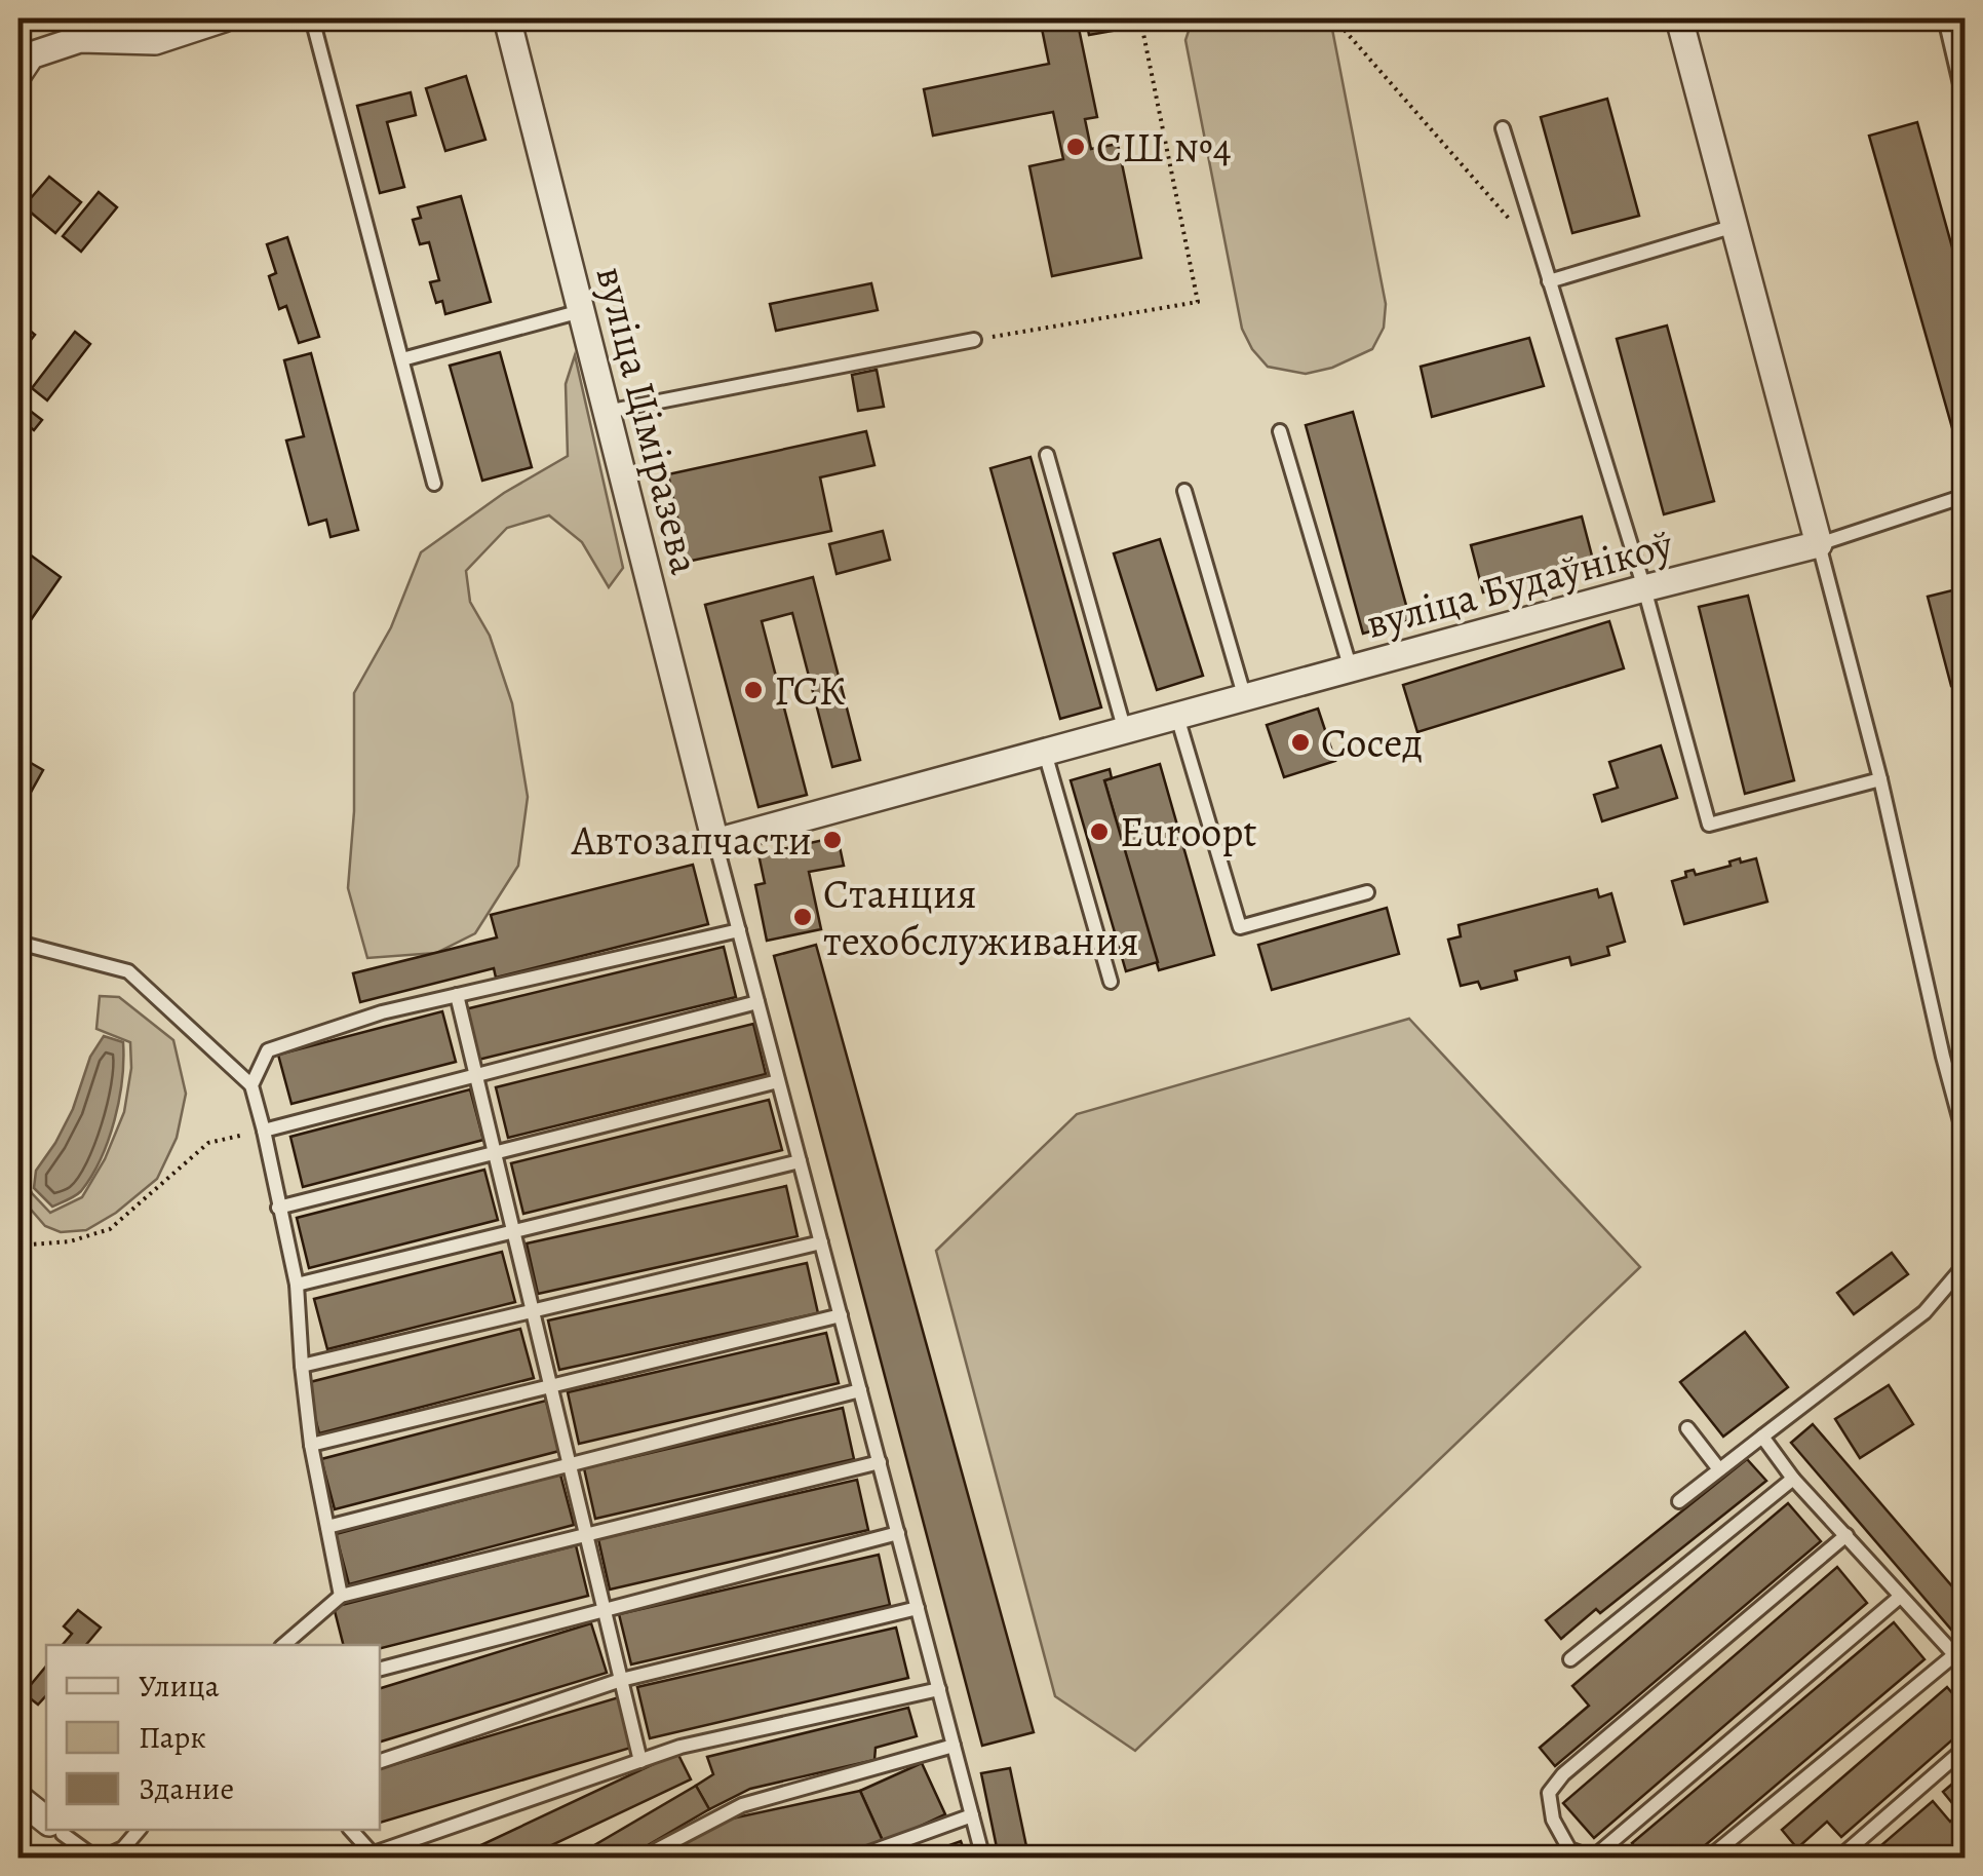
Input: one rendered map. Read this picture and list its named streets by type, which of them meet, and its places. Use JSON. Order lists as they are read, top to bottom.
{
  "streets": {
    "street": ["вуліца Ціміразева", "вуліца Будаўнікоў"]
  },
  "crossings": [
    ["вуліца Ціміразева", "вуліца Будаўнікоў"]
  ],
  "places": [
    "СШ №4",
    "ГСК",
    "Сосед",
    "Euroopt",
    "Автозапчасти",
    "Станция техобслуживания"
  ],
  "legend": ["Улица", "Парк", "Здание"]
}
